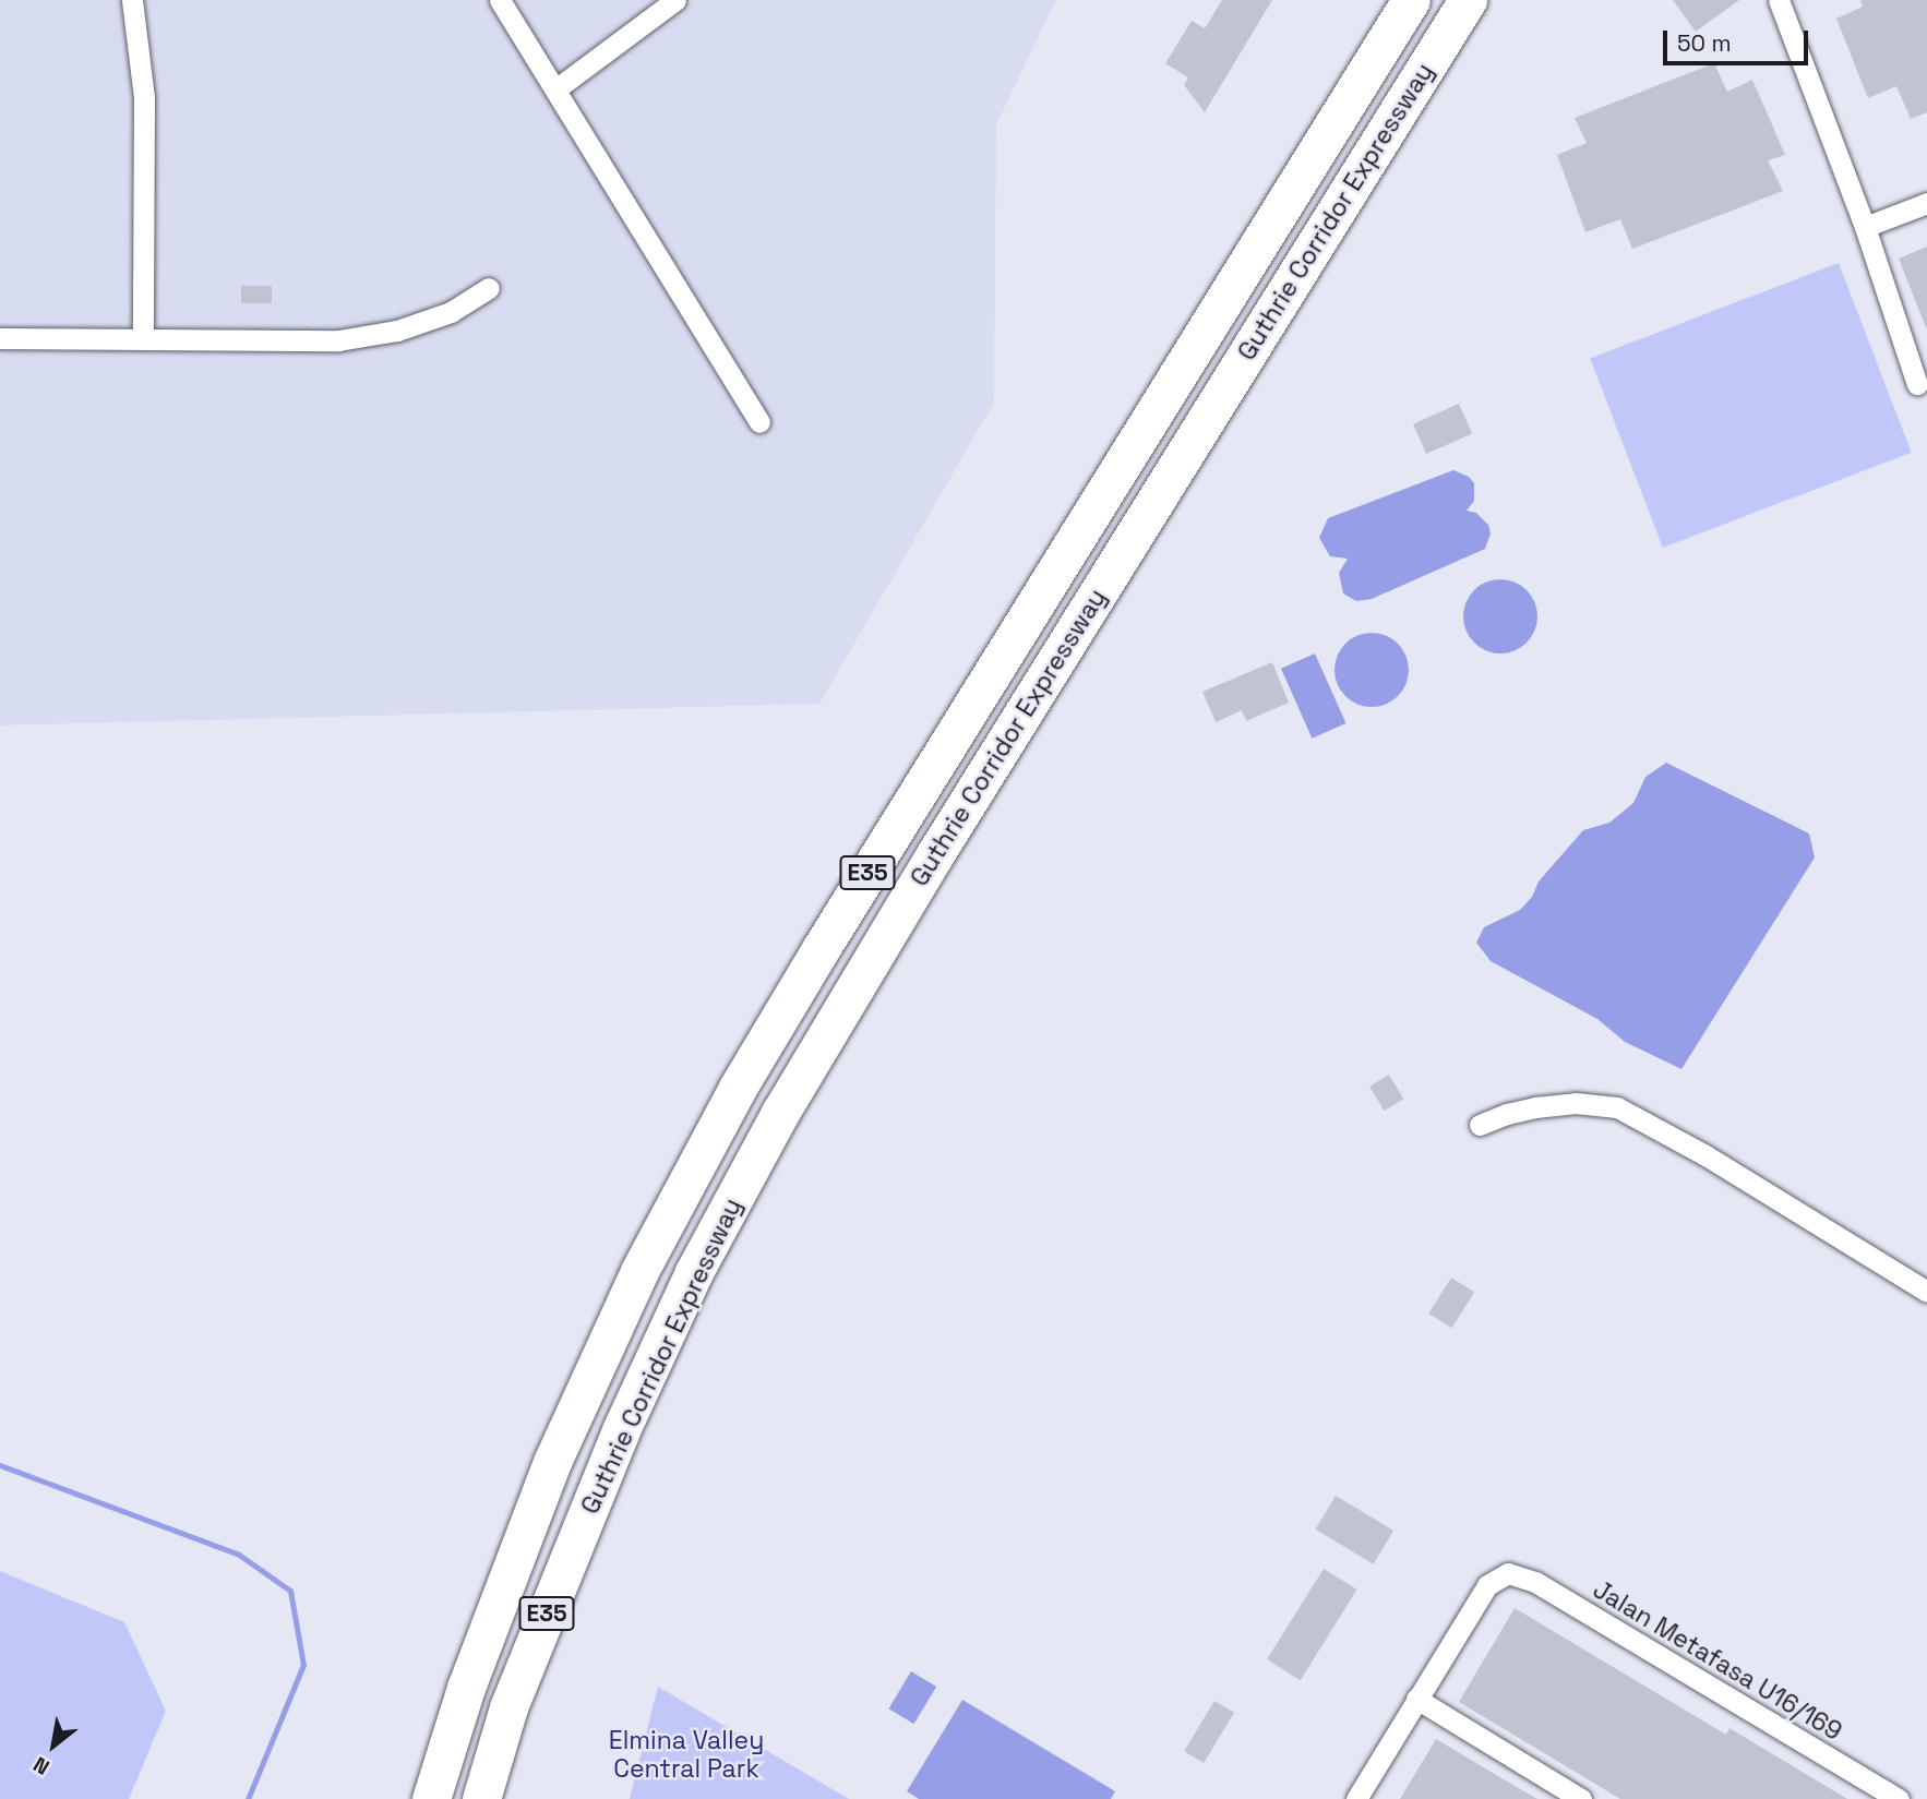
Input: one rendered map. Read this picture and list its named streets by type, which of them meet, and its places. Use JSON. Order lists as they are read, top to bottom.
{
  "streets": {
    "highway": ["Guthrie Corridor Expressway", "E35"],
    "street": ["Jalan Metafasa U16/169"]
  },
  "parks": ["Elmina Valley Central Park"],
  "scale_bar": "50 m",
  "north": "bottom left"
}
